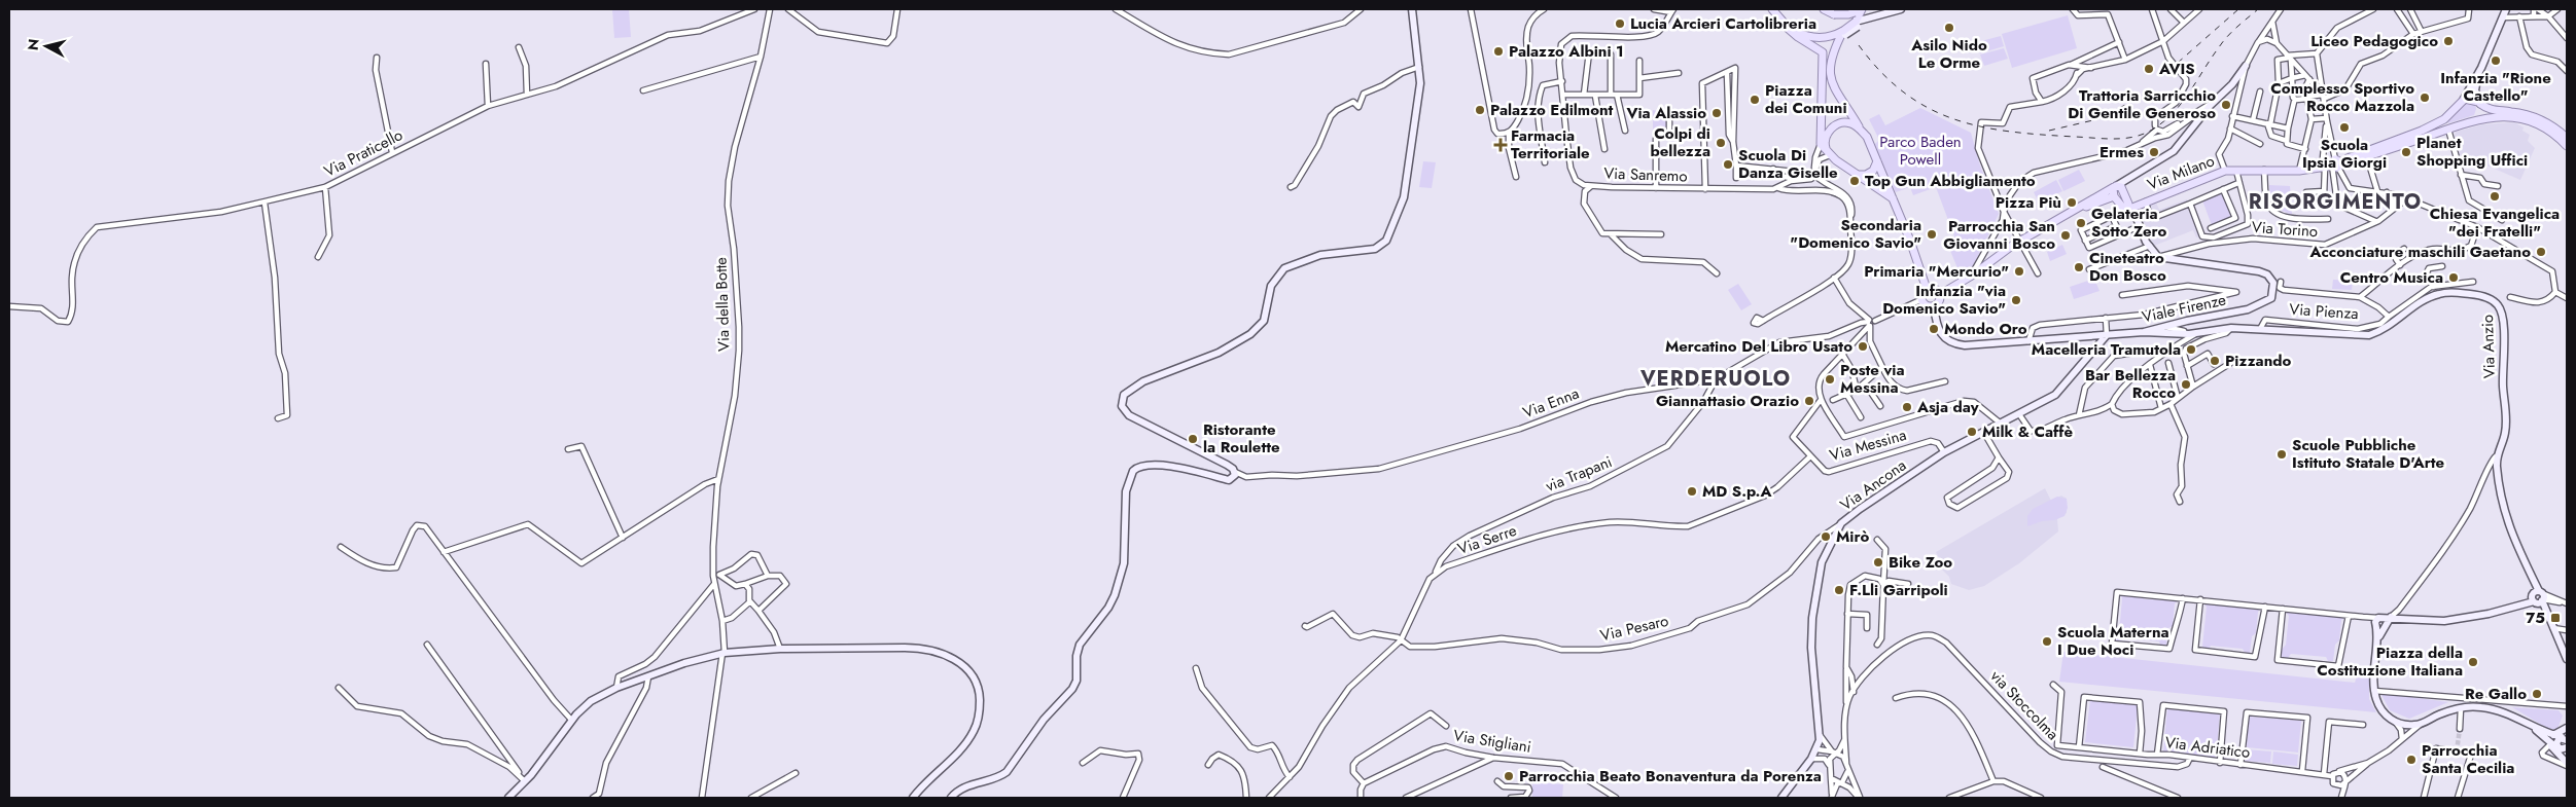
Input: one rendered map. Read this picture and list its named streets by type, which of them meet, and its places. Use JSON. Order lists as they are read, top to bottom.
{
  "streets": {
    "main road": ["Via Milano"],
    "street": [
      "Via Praticello",
      "Via Sanremo",
      "Via Torino",
      "Via della Botte",
      "Viale Firenze",
      "Via Pienza",
      "Via Anzio",
      "Via Enna",
      "Via Messina",
      "via Trapani",
      "Via Ancona",
      "Via Serre",
      "Via Pesaro",
      "via Stoccolma",
      "Via Stigliani",
      "Via Adriatico"
    ]
  },
  "crossings": [
    ["Via Torino", "Viale Firenze"],
    ["Viale Firenze", "Via Ancona"],
    ["Via Pienza", "Via Anzio"],
    ["Via Enna", "via Trapani"],
    ["Via Messina", "Via Ancona"],
    ["Via Messina", "Via Serre"],
    ["via Trapani", "Via Serre"],
    ["Via Ancona", "Via Pesaro"],
    ["via Stoccolma", "Via Adriatico"]
  ],
  "districts": ["RISORGIMENTO", "VERDERUOLO"],
  "parks": ["Parco Baden Powell"],
  "places": {
    "other": [
      "Lucia Arcieri Cartolibreria",
      "Asilo Nido Le Orme",
      "Liceo Pedagogico",
      "Palazzo Albini 1",
      "Infanzia \"Rione Castello\"",
      "AVIS",
      "Complesso Sportivo Rocco Mazzola",
      "Piazza dei Comuni",
      "Trattoria Sarricchio Di Gentile Generoso",
      "Palazzo Edilmont",
      "Via Alassio",
      "Scuola Ipsia Giorgi",
      "Colpi di bellezza",
      "Ermes",
      "Planet Shopping Uffici",
      "Scuola Di Danza Giselle",
      "Top Gun Abbigliamento",
      "Chiesa Evangelica \"dei Fratelli\"",
      "Pizza Più",
      "Gelateria Sotto Zero",
      "Secondaria \"Domenico Savio\"",
      "Parrocchia San Giovanni Bosco",
      "Acconciature maschili Gaetano",
      "Cineteatro Don Bosco",
      "Primaria \"Mercurio\"",
      "Centro Musica",
      "Infanzia \"via Domenico Savio\"",
      "Mondo Oro",
      "Mercatino Del Libro Usato",
      "Macelleria Tramutola",
      "Pizzando",
      "Poste via Messina",
      "Bar Bellezza Rocco",
      "Giannattasio Orazio",
      "Asja day",
      "Milk & Caffè",
      "Ristorante la Roulette",
      "Scuole Pubbliche Istituto Statale D'Arte",
      "MD S.p.A",
      "Mirò",
      "Bike Zoo",
      "F.Lli Garripoli",
      "Scuola Materna I Due Noci",
      "Piazza della Costituzione Italiana",
      "Re Gallo",
      "Parrocchia Santa Cecilia",
      "Parrocchia Beato Bonaventura da Porenza"
    ],
    "health": ["Farmacia Territoriale"],
    "transit": ["75"]
  },
  "north": "left"
}
